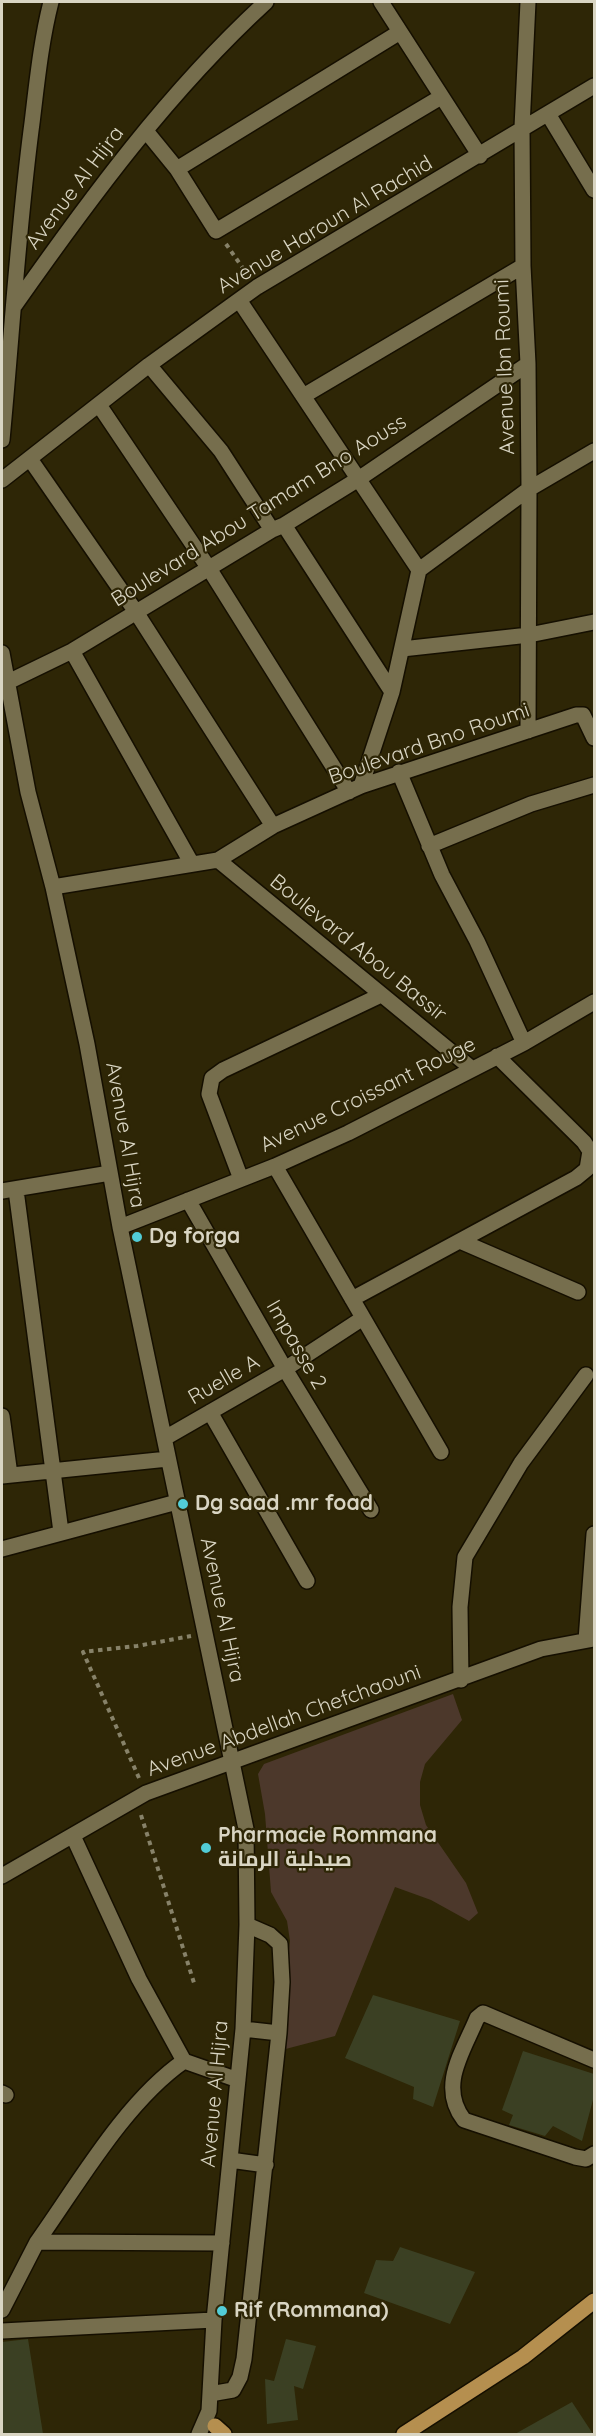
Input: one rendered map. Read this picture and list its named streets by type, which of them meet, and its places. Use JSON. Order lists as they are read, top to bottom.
{
  "streets": {
    "street": [
      "Avenue Al Hijra",
      "Avenue Haroun Al Rachid",
      "Avenue Ibn Roumi",
      "Boulevard Abou Tamam Bno Aouss",
      "Boulevard Bno Roumi",
      "Boulevard Abou Bassir",
      "Avenue Croissant Rouge",
      "Impasse 2",
      "Ruelle A",
      "Avenue Abdellah Chefchaouni"
    ]
  },
  "crossings": [
    ["Avenue Al Hijra", "Boulevard Abou Tamam Bno Aouss"],
    ["Avenue Al Hijra", "Boulevard Bno Roumi"],
    ["Avenue Al Hijra", "Avenue Croissant Rouge"],
    ["Avenue Al Hijra", "Ruelle A"],
    ["Avenue Al Hijra", "Avenue Abdellah Chefchaouni"],
    ["Avenue Haroun Al Rachid", "Avenue Ibn Roumi"],
    ["Avenue Ibn Roumi", "Boulevard Abou Tamam Bno Aouss"],
    ["Avenue Ibn Roumi", "Boulevard Bno Roumi"],
    ["Boulevard Bno Roumi", "Boulevard Abou Bassir"],
    ["Boulevard Abou Bassir", "Avenue Croissant Rouge"],
    ["Avenue Croissant Rouge", "Impasse 2"],
    ["Impasse 2", "Ruelle A"]
  ],
  "places": [
    "Dg forga",
    "Dg saad .mr foad",
    "Pharmacie Rommana صيدلية الرمانة",
    "Rif (Rommana)"
  ]
}
